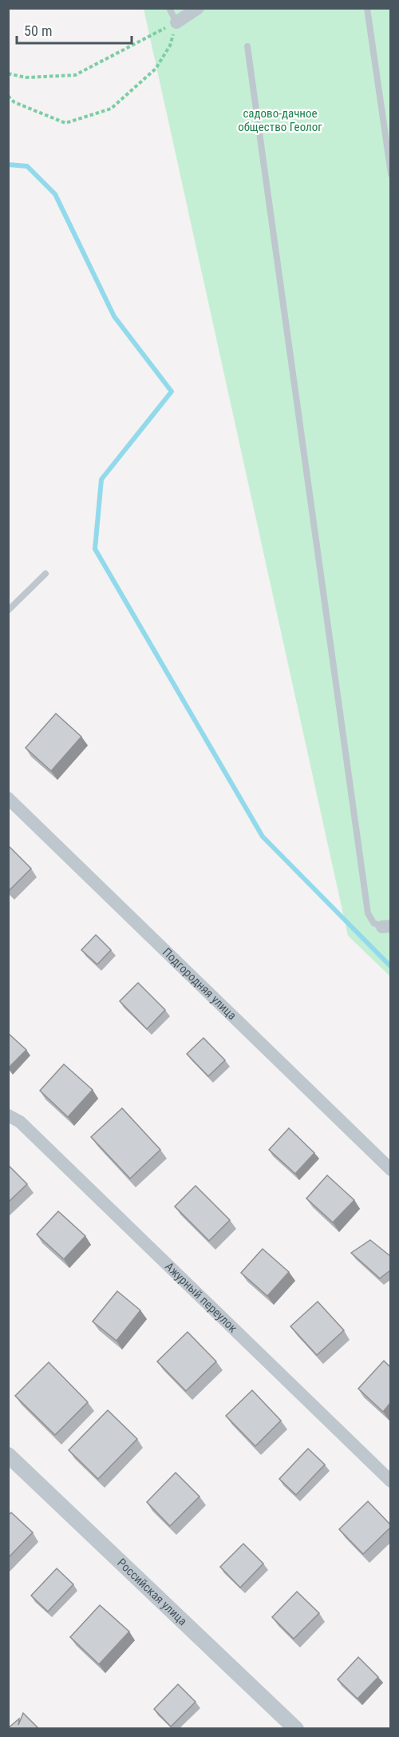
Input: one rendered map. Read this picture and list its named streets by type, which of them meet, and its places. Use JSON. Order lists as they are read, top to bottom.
{
  "streets": {
    "street": ["Подгородняя улица", "Ажурный переулок", "Российская улица"]
  },
  "parks": ["садово-дачное общество Геолог"],
  "scale_bar": "50 m"
}
